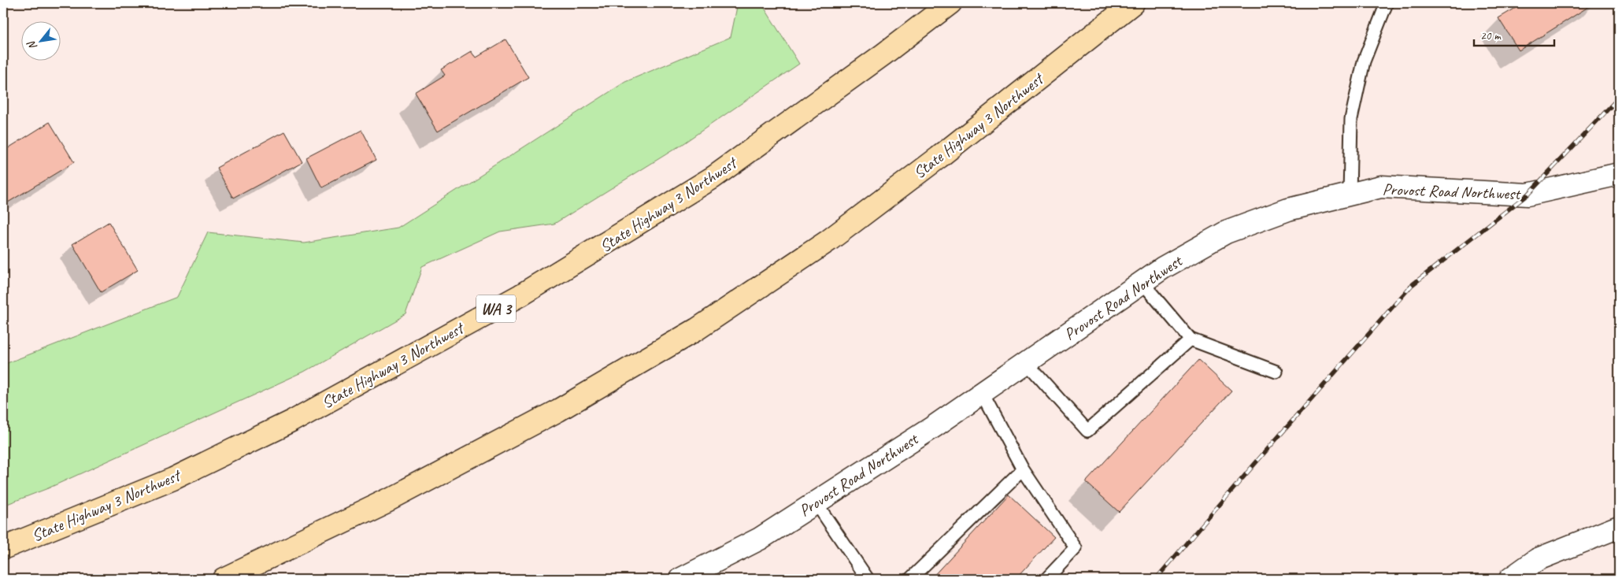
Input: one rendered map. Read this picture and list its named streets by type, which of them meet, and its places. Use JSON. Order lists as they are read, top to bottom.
{
  "streets": {
    "highway": ["State Highway 3 Northwest", "WA 3"],
    "street": ["Provost Road Northwest"]
  },
  "scale_bar": "20 m",
  "north": "bottom left"
}
